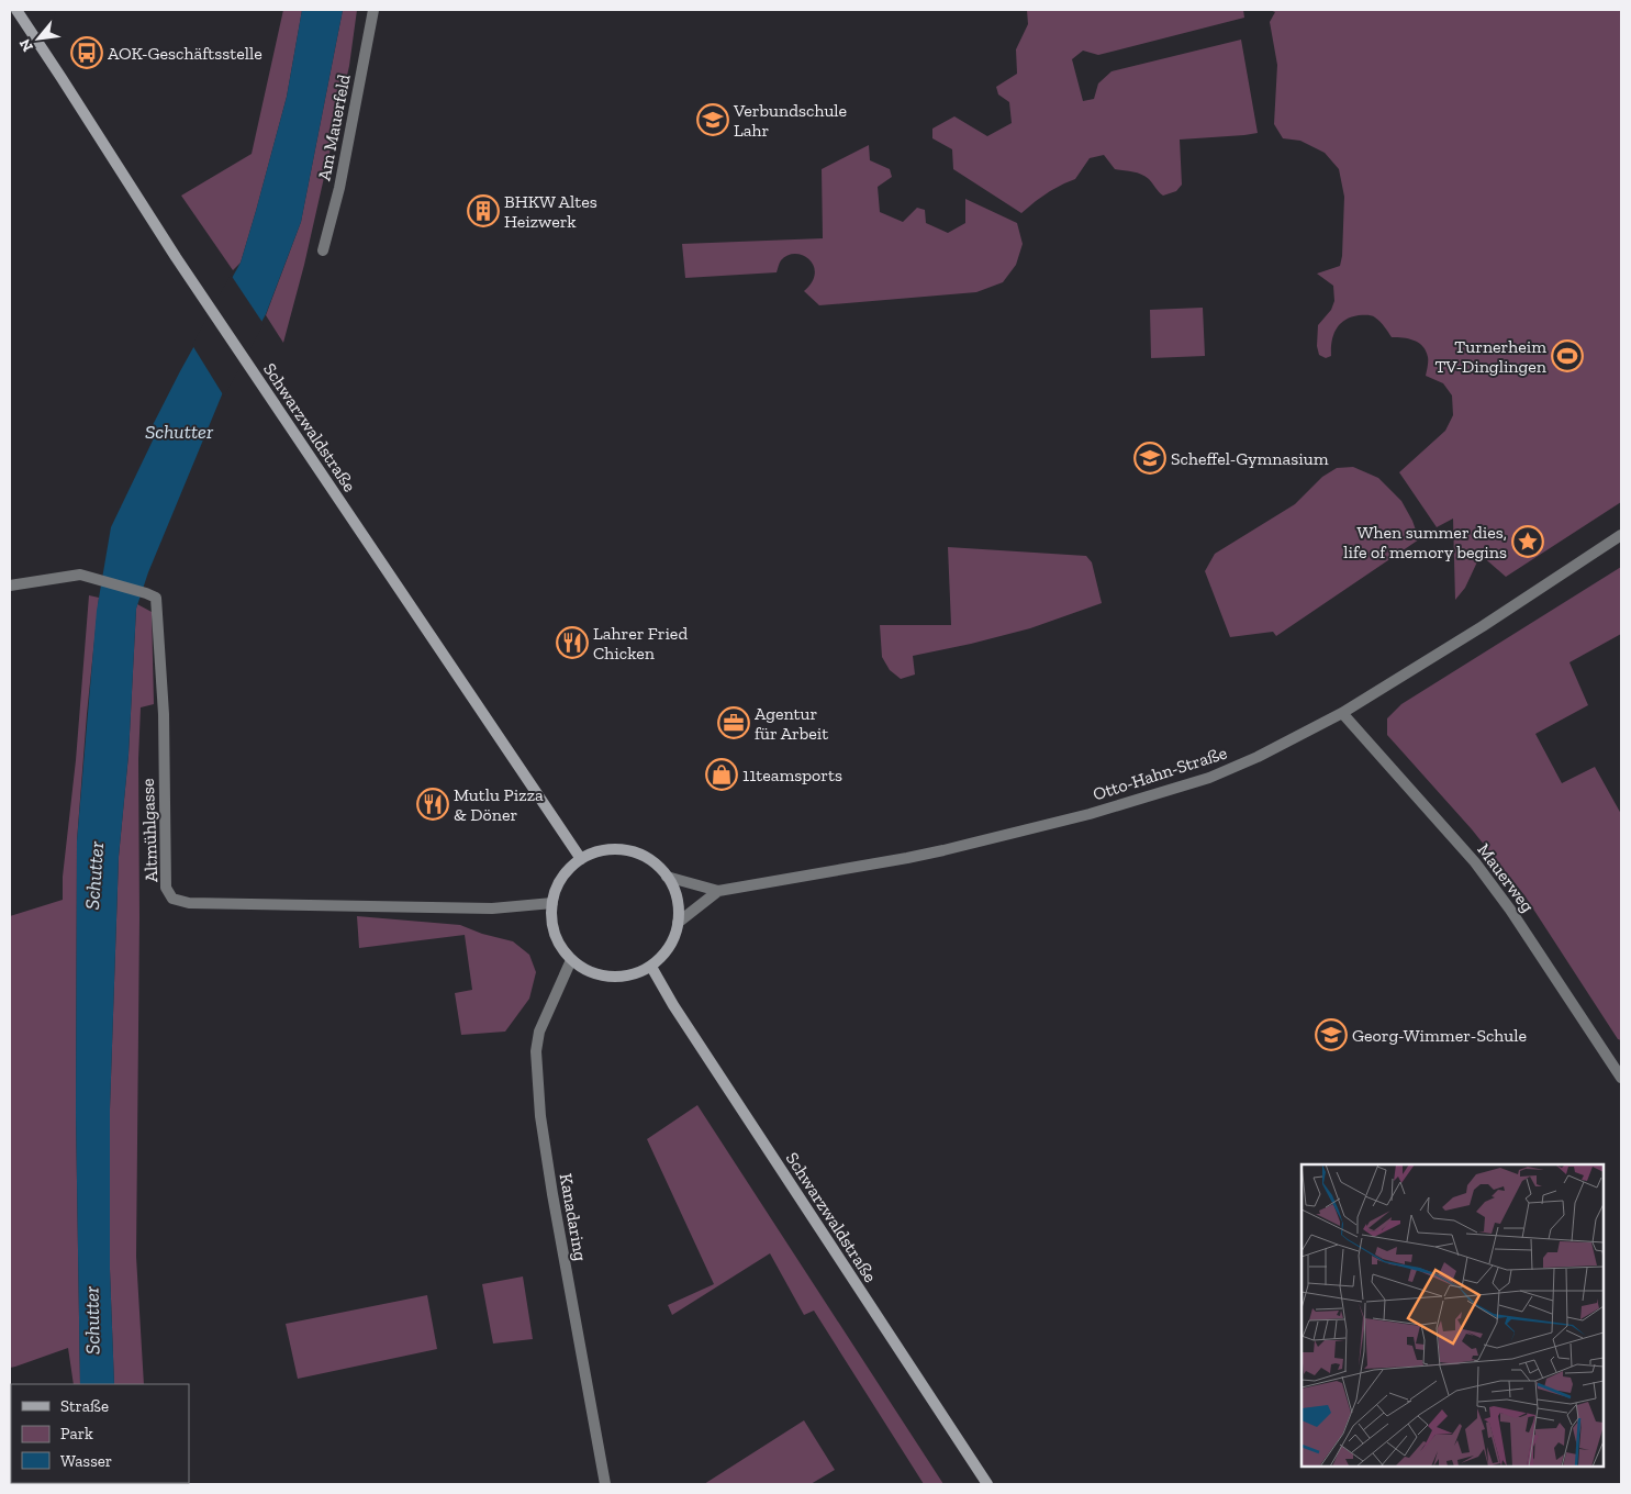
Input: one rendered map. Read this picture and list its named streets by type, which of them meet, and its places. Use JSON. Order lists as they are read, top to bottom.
{
  "streets": {
    "street": [
      "Am Mauerfeld",
      "Schwarzwaldstraße",
      "Otto-Hahn-Straße",
      "Altmühlgasse",
      "Mauerweg",
      "Kanadaring"
    ]
  },
  "crossings": [
    ["Schwarzwaldstraße", "Otto-Hahn-Straße"],
    ["Schwarzwaldstraße", "Altmühlgasse"],
    ["Schwarzwaldstraße", "Kanadaring"],
    ["Otto-Hahn-Straße", "Altmühlgasse"],
    ["Otto-Hahn-Straße", "Mauerweg"],
    ["Otto-Hahn-Straße", "Kanadaring"],
    ["Altmühlgasse", "Kanadaring"]
  ],
  "water": ["Schutter"],
  "places": {
    "bus stop": ["AOK-Geschäftsstelle"],
    "school or university": ["Verbundschule Lahr", "Scheffel-Gymnasium", "Georg-Wimmer-Schule"],
    "building": ["BHKW Altes Heizwerk"],
    "sports": ["Turnerheim TV-Dinglingen"],
    "place": ["When summer dies, life of memory begins"],
    "restaurant": ["Lahrer Fried Chicken", "Mutlu Pizza & Döner"],
    "office": ["Agentur für Arbeit"],
    "shop": ["11teamsports"]
  },
  "legend": ["Straße", "Park", "Wasser"],
  "north": "bottom left"
}
